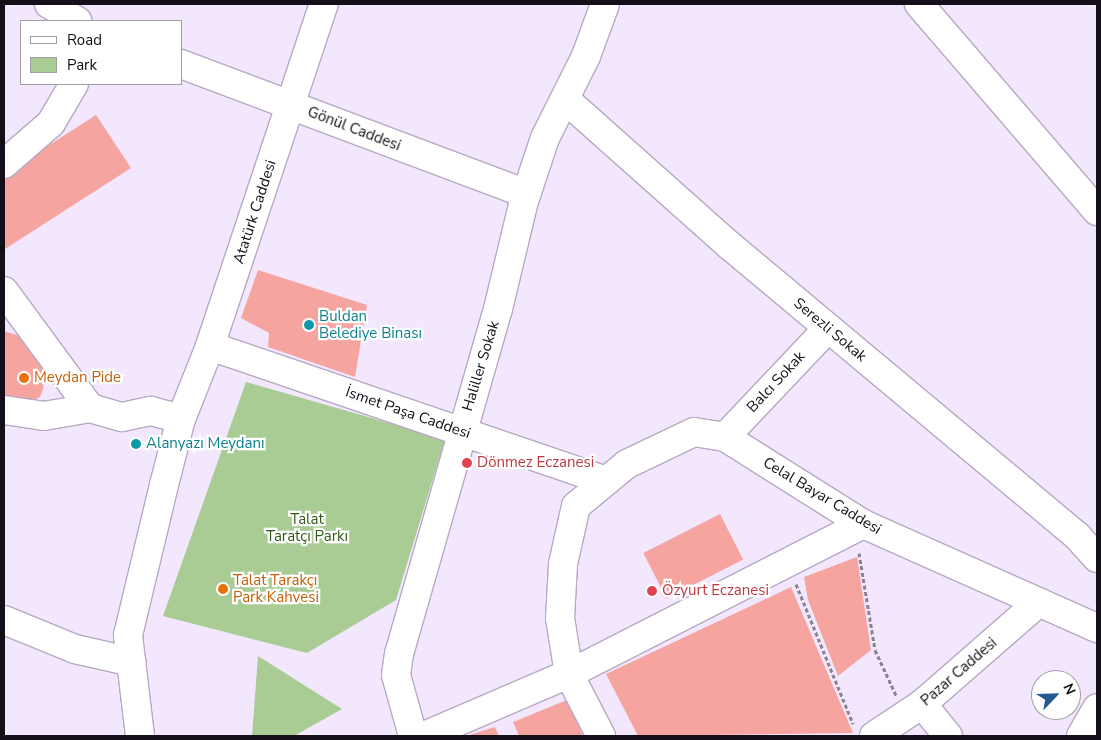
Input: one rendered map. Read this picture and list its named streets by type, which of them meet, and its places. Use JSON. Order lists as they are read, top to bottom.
{
  "streets": {
    "street": [
      "Gönül Caddesi",
      "Atatürk Caddesi",
      "Serezli Sokak",
      "Haliller Sokak",
      "Balcı Sokak",
      "İsmet Paşa Caddesi",
      "Celal Bayar Caddesi",
      "Pazar Caddesi"
    ]
  },
  "crossings": [
    ["Gönül Caddesi", "Atatürk Caddesi"],
    ["Gönül Caddesi", "Haliller Sokak"],
    ["Atatürk Caddesi", "İsmet Paşa Caddesi"],
    ["Serezli Sokak", "Haliller Sokak"],
    ["Serezli Sokak", "Balcı Sokak"],
    ["Haliller Sokak", "İsmet Paşa Caddesi"],
    ["Balcı Sokak", "Celal Bayar Caddesi"],
    ["İsmet Paşa Caddesi", "Celal Bayar Caddesi"],
    ["Celal Bayar Caddesi", "Pazar Caddesi"]
  ],
  "parks": ["Talat Taratçı Parkı"],
  "places": [
    "Buldan Belediye Binası",
    "Meydan Pide",
    "Alanyazı Meydanı",
    "Dönmez Eczanesi",
    "Talat Tarakçı Park Kahvesi",
    "Özyurt Eczanesi"
  ],
  "legend": ["Road", "Park"],
  "north": "top right"
}
